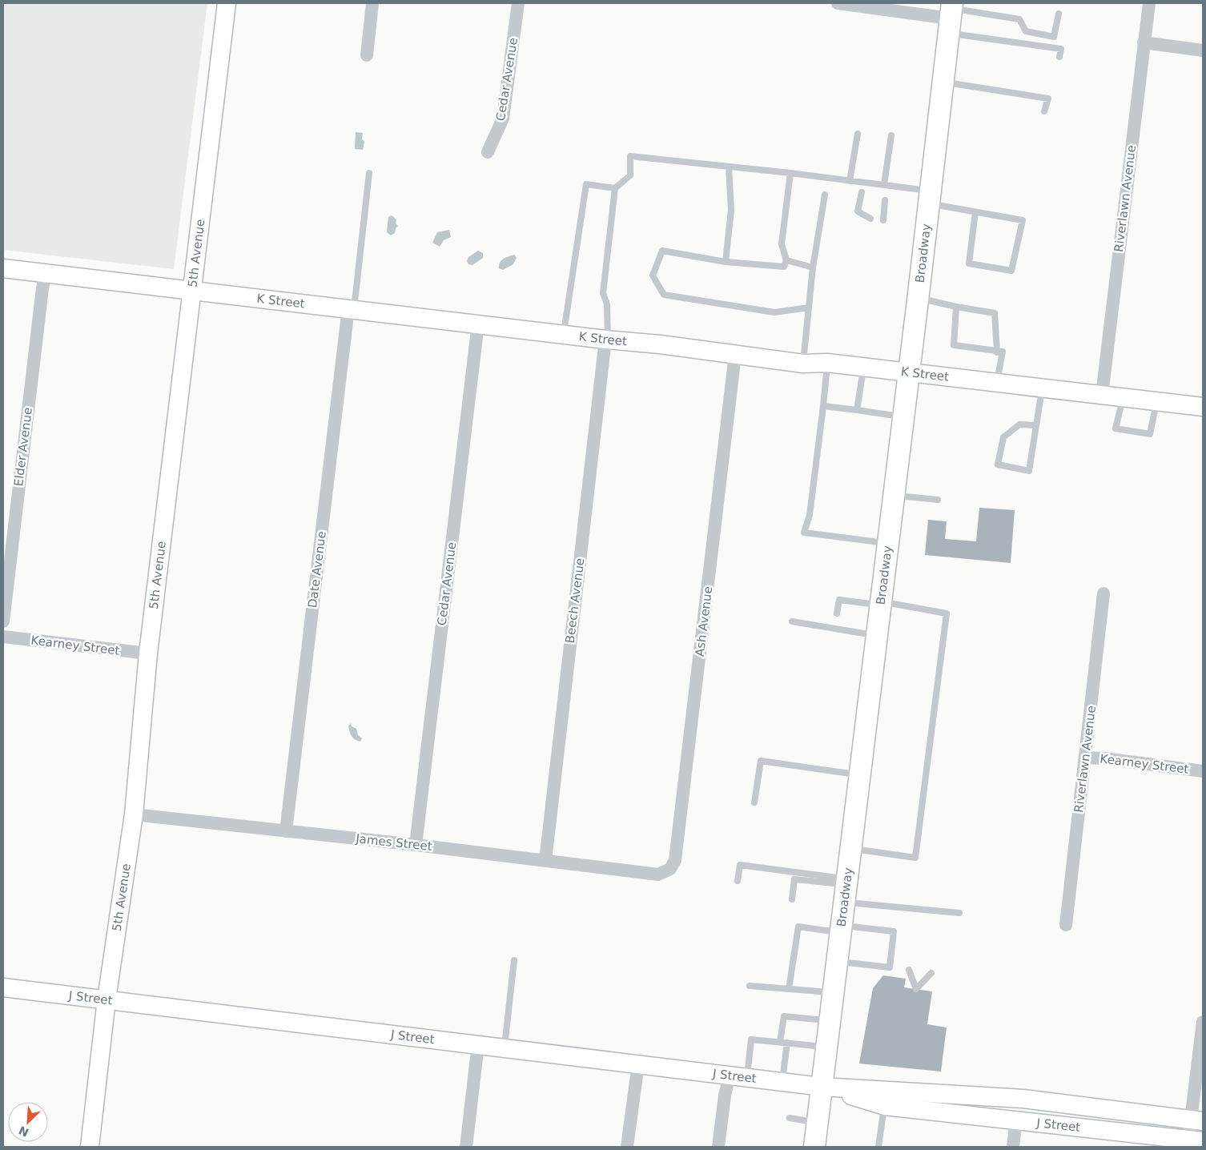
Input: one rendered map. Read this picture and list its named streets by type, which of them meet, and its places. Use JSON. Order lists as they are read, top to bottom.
{
  "streets": {
    "main road": ["Broadway"],
    "street": [
      "Cedar Avenue",
      "Riverlawn Avenue",
      "5th Avenue",
      "K Street",
      "Elder Avenue",
      "Date Avenue",
      "Beech Avenue",
      "Ash Avenue",
      "Kearney Street",
      "James Street",
      "J Street"
    ]
  },
  "crossings": [
    ["Cedar Avenue", "K Street"],
    ["Cedar Avenue", "James Street"],
    ["Riverlawn Avenue", "K Street"],
    ["Riverlawn Avenue", "Kearney Street"],
    ["5th Avenue", "K Street"],
    ["5th Avenue", "Kearney Street"],
    ["5th Avenue", "James Street"],
    ["5th Avenue", "J Street"],
    ["Broadway", "K Street"],
    ["Broadway", "J Street"],
    ["K Street", "Elder Avenue"],
    ["K Street", "Date Avenue"],
    ["K Street", "Beech Avenue"],
    ["K Street", "Ash Avenue"],
    ["Date Avenue", "James Street"],
    ["Beech Avenue", "James Street"],
    ["Ash Avenue", "James Street"]
  ],
  "north": "bottom left"
}
